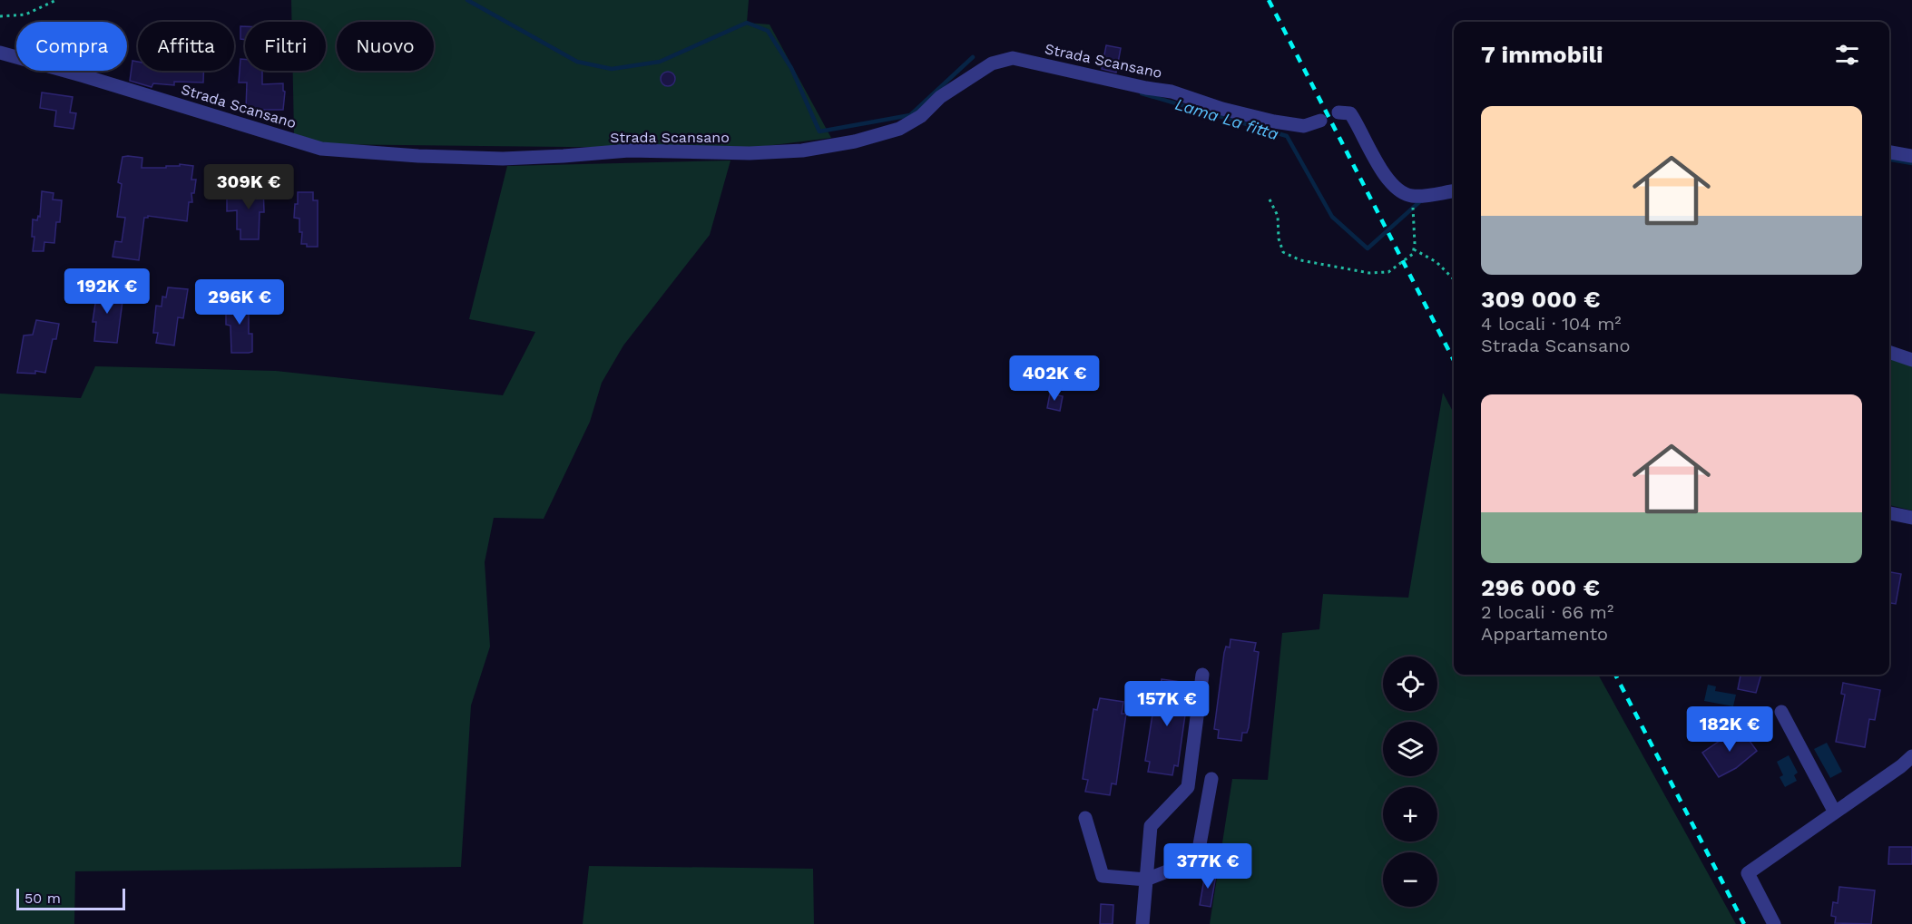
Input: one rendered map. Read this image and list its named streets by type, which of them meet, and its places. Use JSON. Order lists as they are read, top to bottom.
{
  "streets": {
    "street": ["Strada Scansano"]
  },
  "water": ["Lama La fitta"],
  "scale_bar": "50 m",
  "page": {
    "chip": [
      "Compra",
      "Affitta",
      "Filtri",
      "Nuovo"
    ],
    "heading": "7 immobili",
    "list": [
      {
        "name": "309 000 €",
        "note": "4 locali · 104 m² · Strada Scansano"
      },
      {
        "name": "296 000 €",
        "note": "2 locali · 66 m² · Appartamento"
      }
    ],
    "price": [
      "309K €",
      "192K €",
      "296K €",
      "402K €",
      "157K €",
      "182K €",
      "377K €"
    ],
    "map_buttons": ["+", "−"],
    "scale": "50 m"
  }
}
